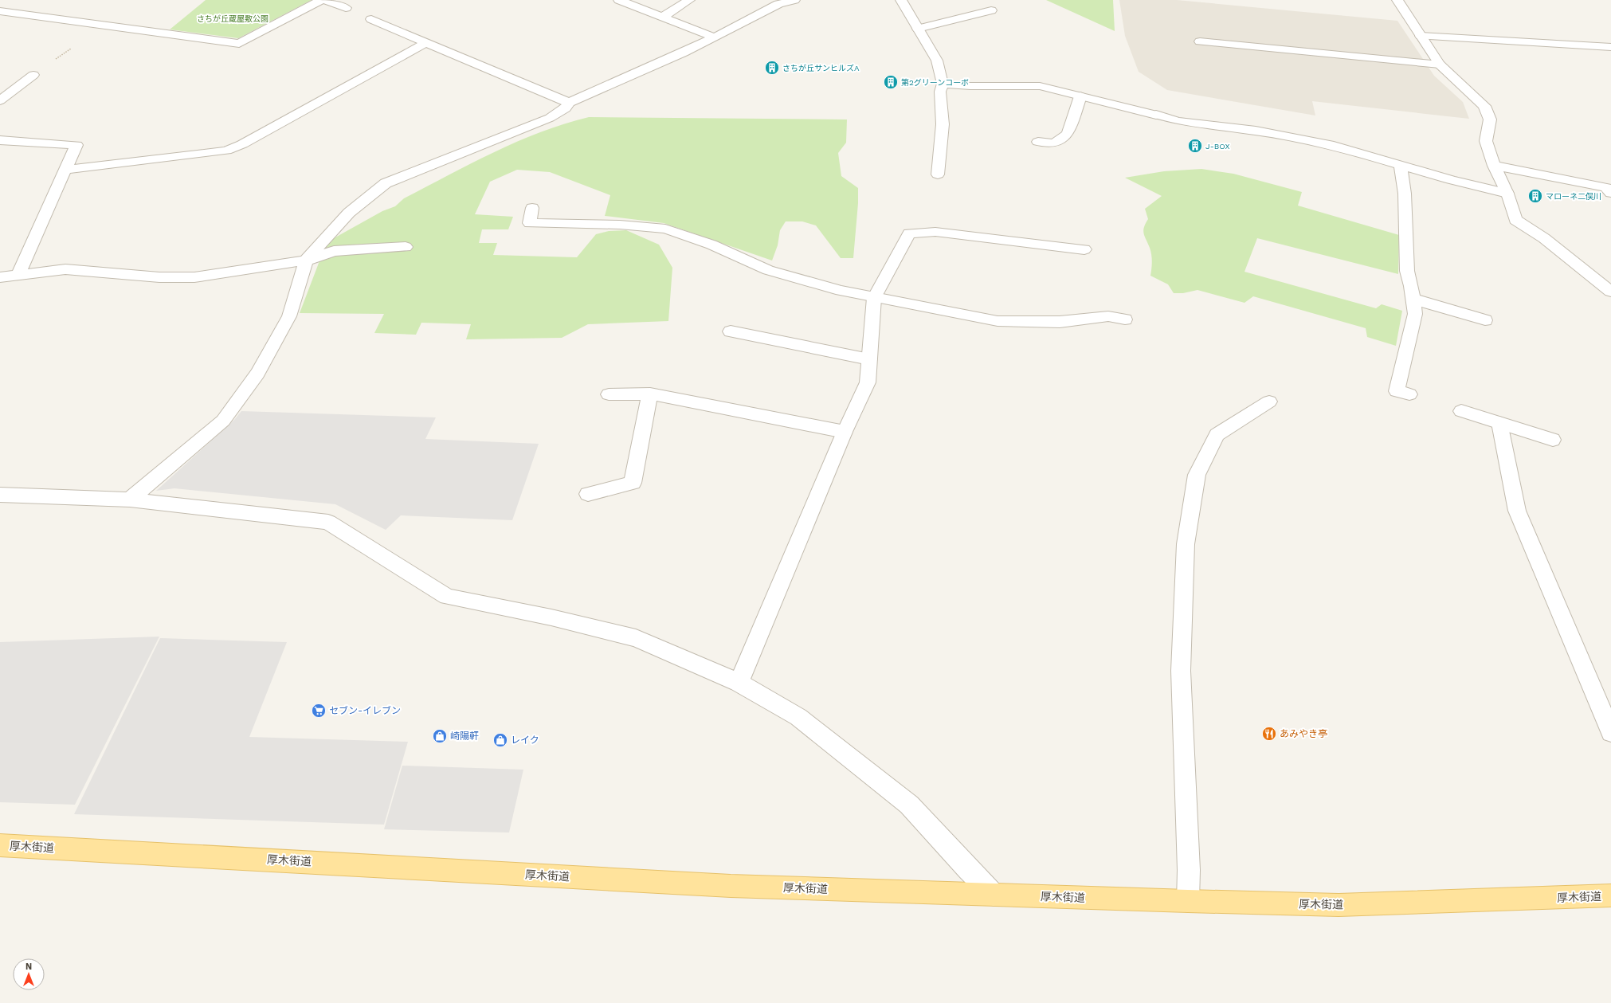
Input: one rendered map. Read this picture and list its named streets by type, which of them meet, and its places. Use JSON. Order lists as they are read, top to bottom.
{
  "streets": {
    "main road": ["厚木街道"]
  },
  "parks": ["さちが丘蔵屋敷公園"],
  "places": {
    "building": [
      "さちが丘サンヒルズA",
      "第2グリーンコーポ",
      "J-BOX",
      "マローネ二俣川"
    ],
    "supermarket": ["セブン-イレブン"],
    "restaurant": ["あみやき亭"],
    "shop": ["崎陽軒", "レイク"]
  },
  "north": "top"
}
